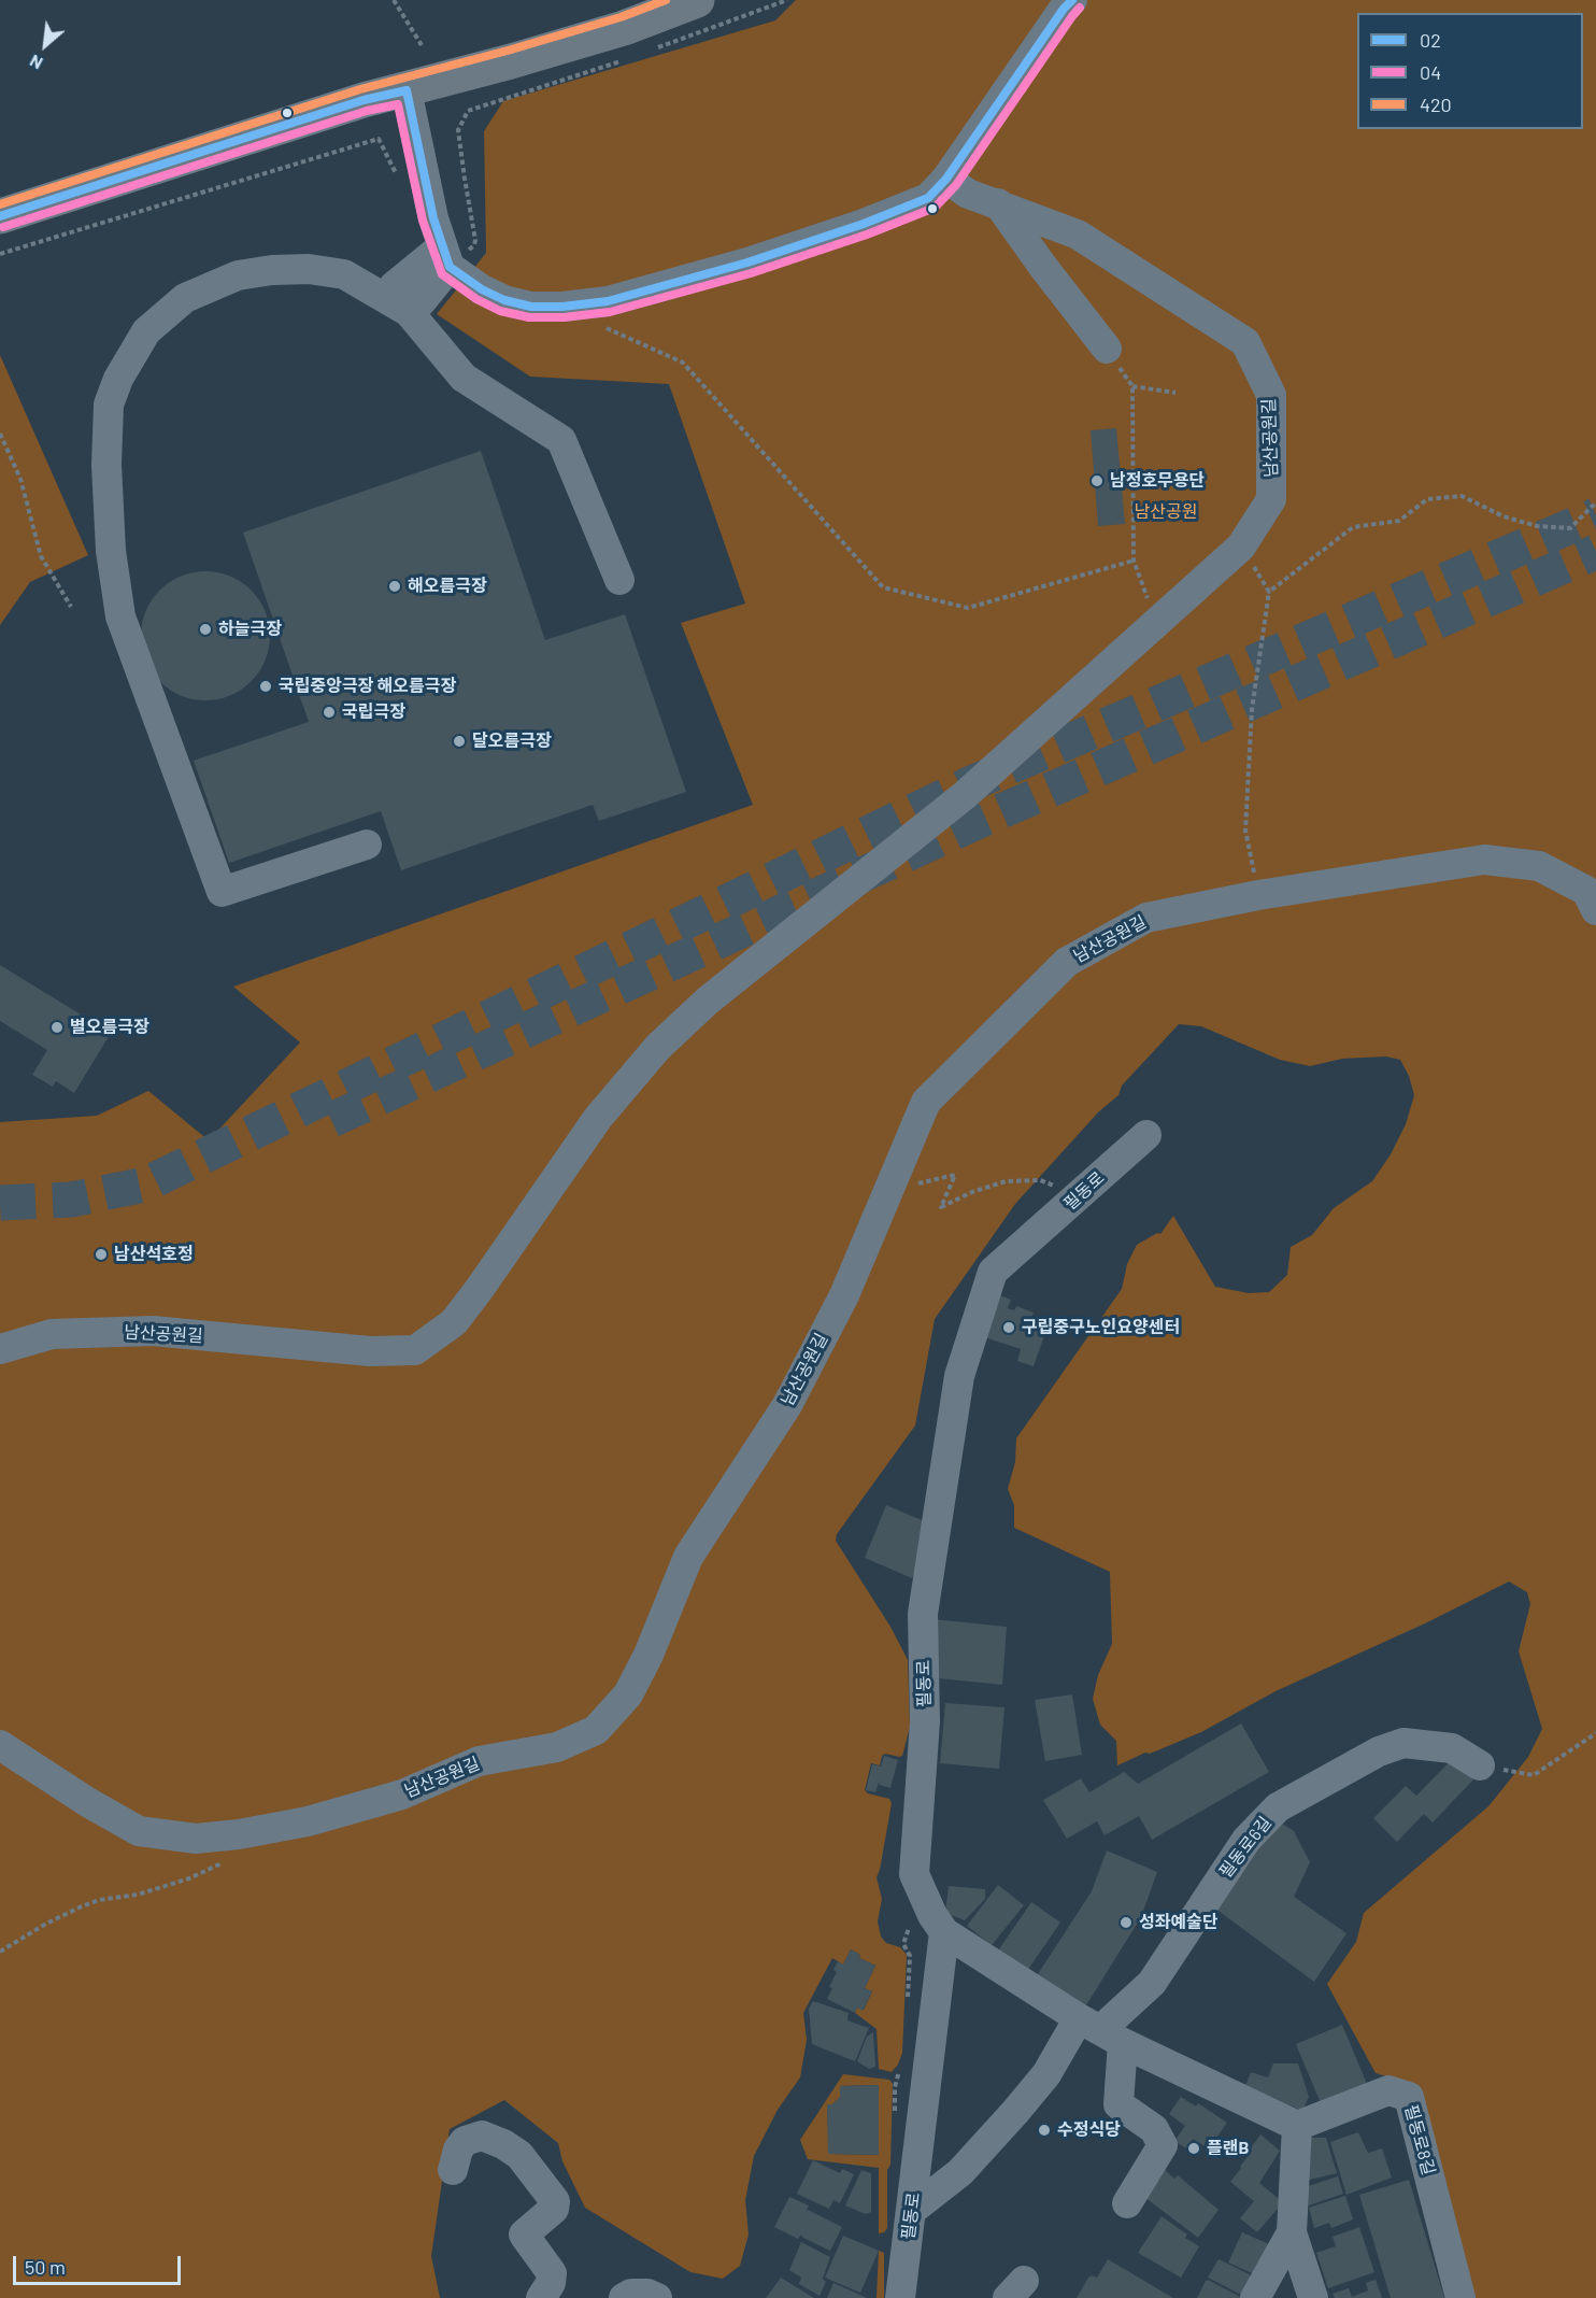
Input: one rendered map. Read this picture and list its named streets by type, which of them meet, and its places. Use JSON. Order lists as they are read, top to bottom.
{
  "streets": {
    "street": [
      "남산공원길",
      "필동로",
      "필동로6길",
      "필동로8길"
    ]
  },
  "crossings": [
    ["필동로", "필동로6길"]
  ],
  "parks": ["남산공원"],
  "places": [
    "남정호무용단",
    "해오름극장",
    "하늘극장",
    "국립중앙극장 해오름극장",
    "국립극장",
    "달오름극장",
    "별오름극장",
    "남산석호정",
    "구립중구노인요양센터",
    "성좌예술단",
    "수정식당",
    "플랜B"
  ],
  "lines": ["transit line 02", "transit line 420", "transit line 04"],
  "legend": ["02", "04", "420"],
  "scale_bar": "50 m",
  "north": "bottom left"
}
